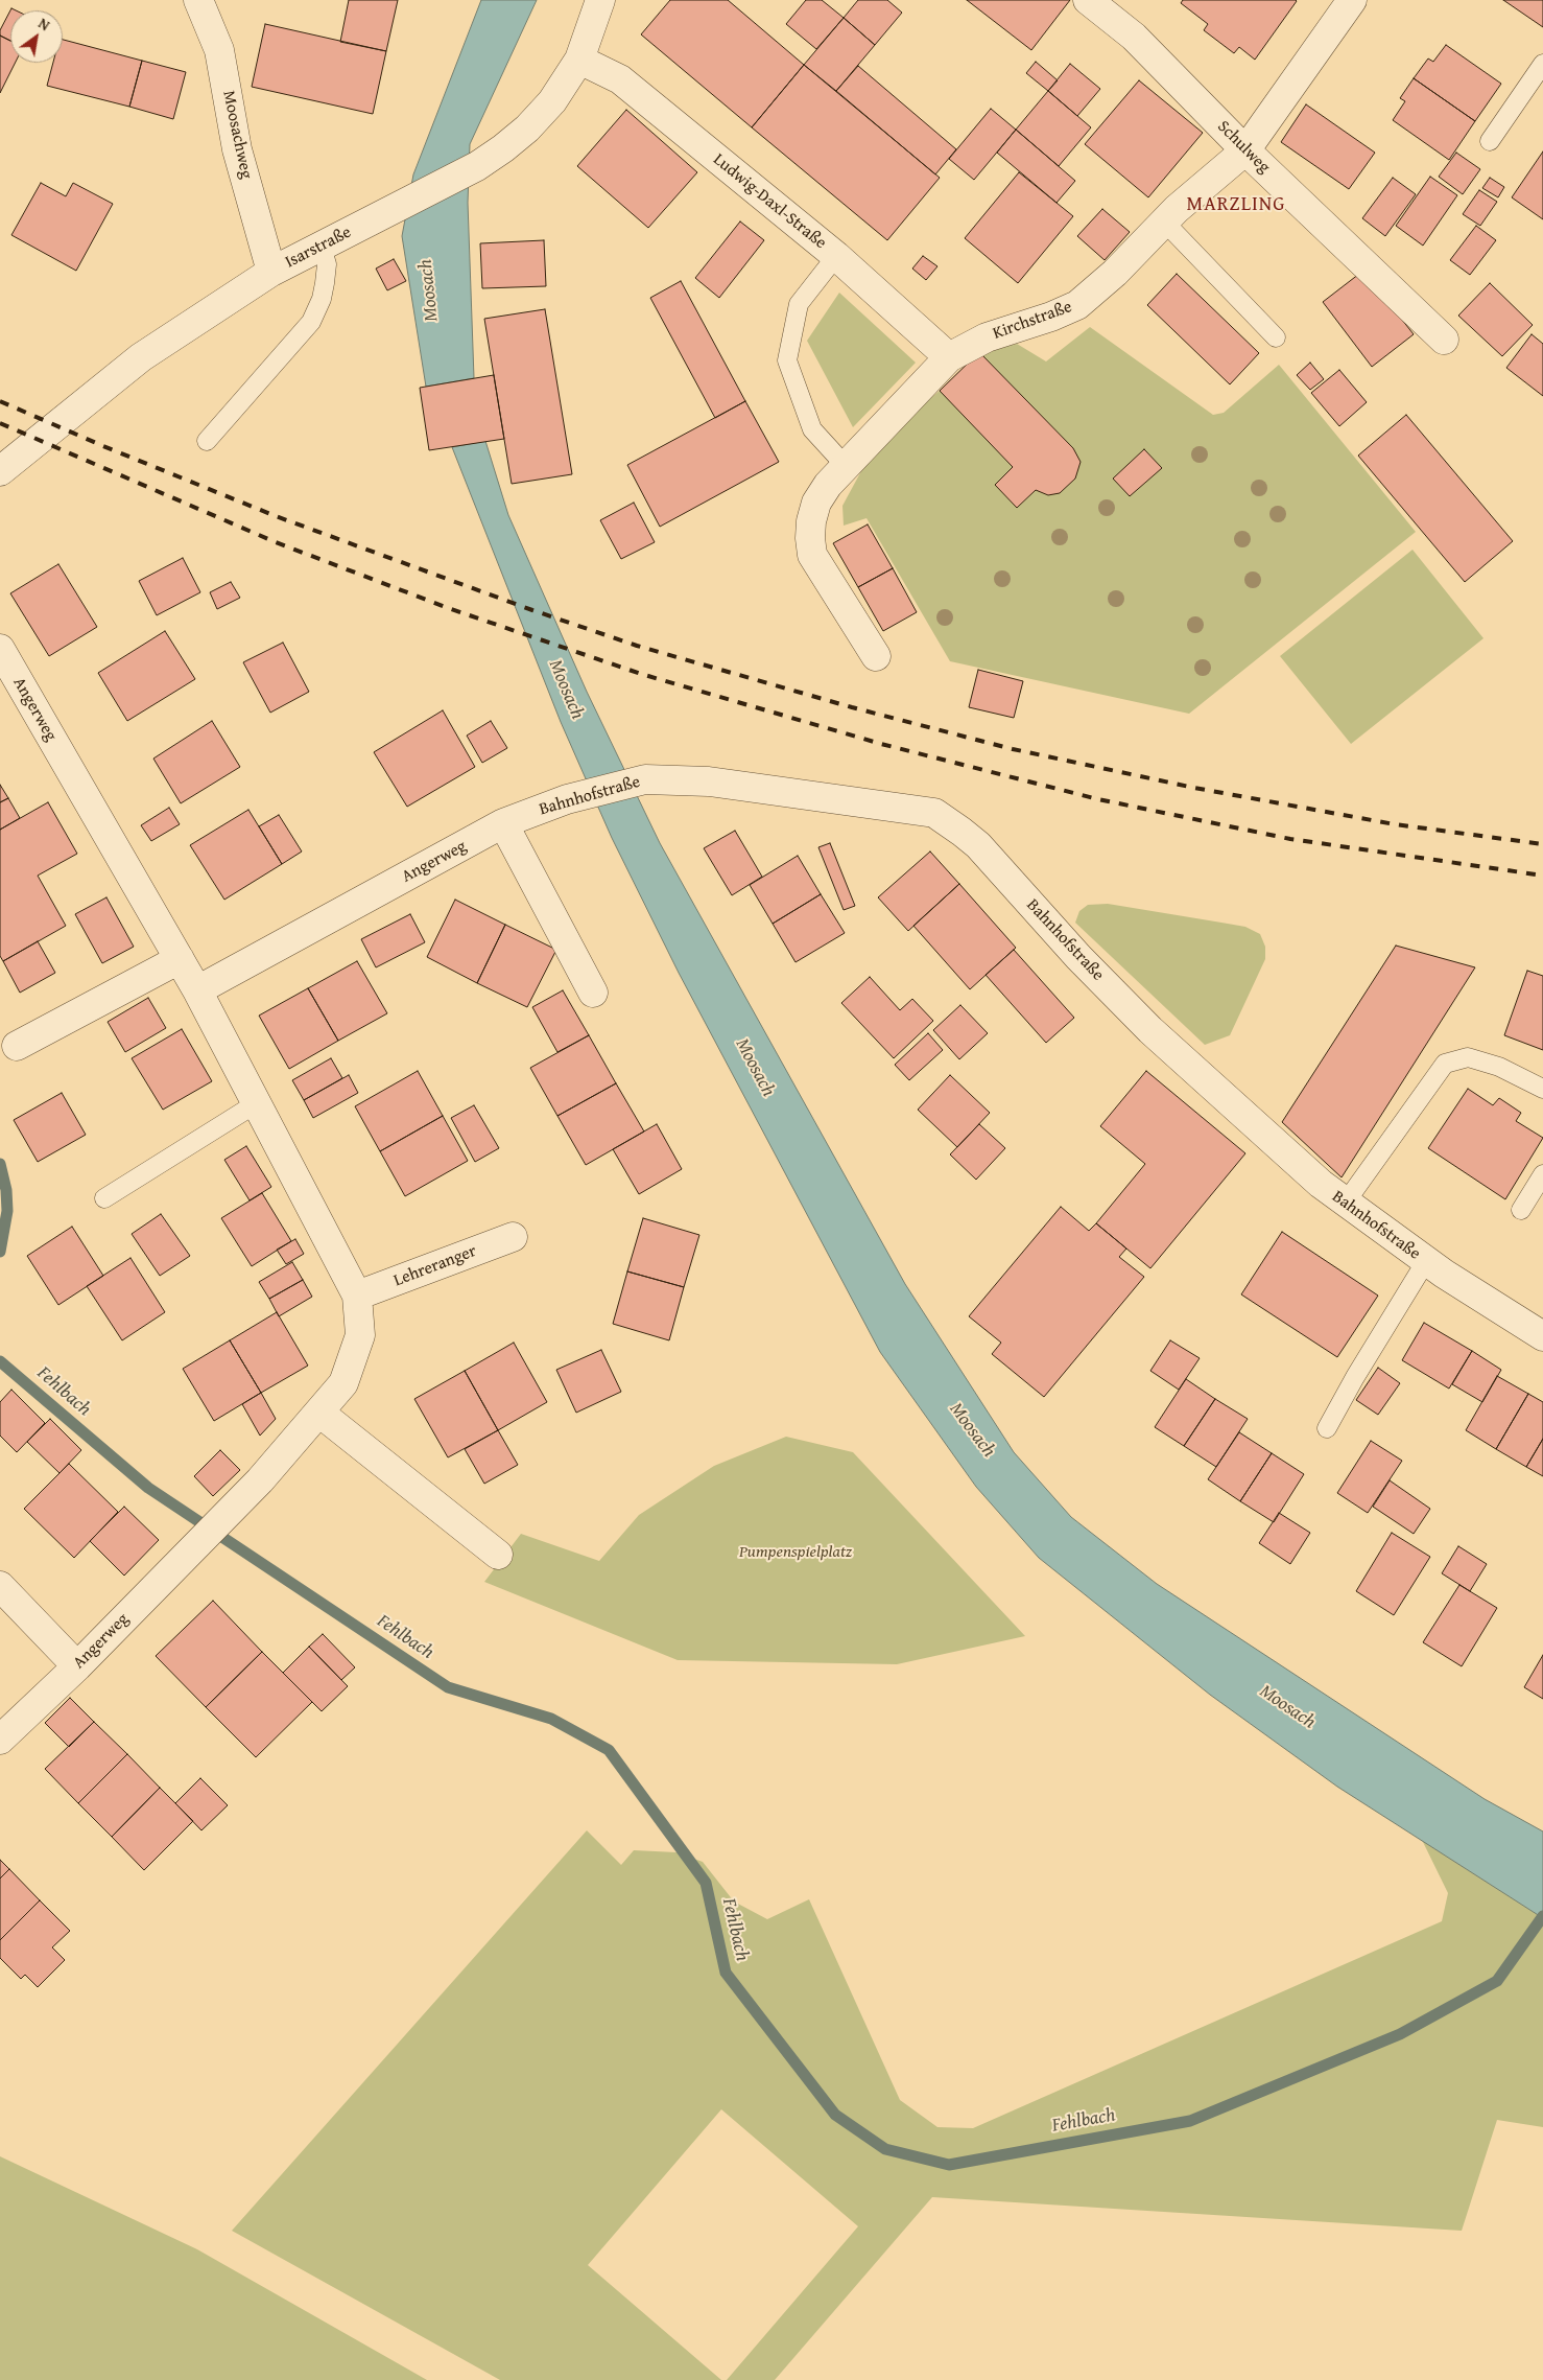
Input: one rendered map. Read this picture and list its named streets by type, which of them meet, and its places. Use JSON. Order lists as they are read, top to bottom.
{
  "streets": {
    "street": [
      "Moosachweg",
      "Schulweg",
      "Ludwig-Daxl-Straße",
      "Isarstraße",
      "Kirchstraße",
      "Angerweg",
      "Bahnhofstraße",
      "Lehreranger"
    ]
  },
  "crossings": [
    ["Moosachweg", "Isarstraße"],
    ["Schulweg", "Kirchstraße"],
    ["Ludwig-Daxl-Straße", "Isarstraße"],
    ["Ludwig-Daxl-Straße", "Kirchstraße"],
    ["Angerweg", "Bahnhofstraße"],
    ["Angerweg", "Lehreranger"]
  ],
  "districts": ["MARZLING"],
  "water": ["Moosach", "Fehlbach"],
  "parks": ["Pumpenspielplatz"],
  "north": "top right"
}
